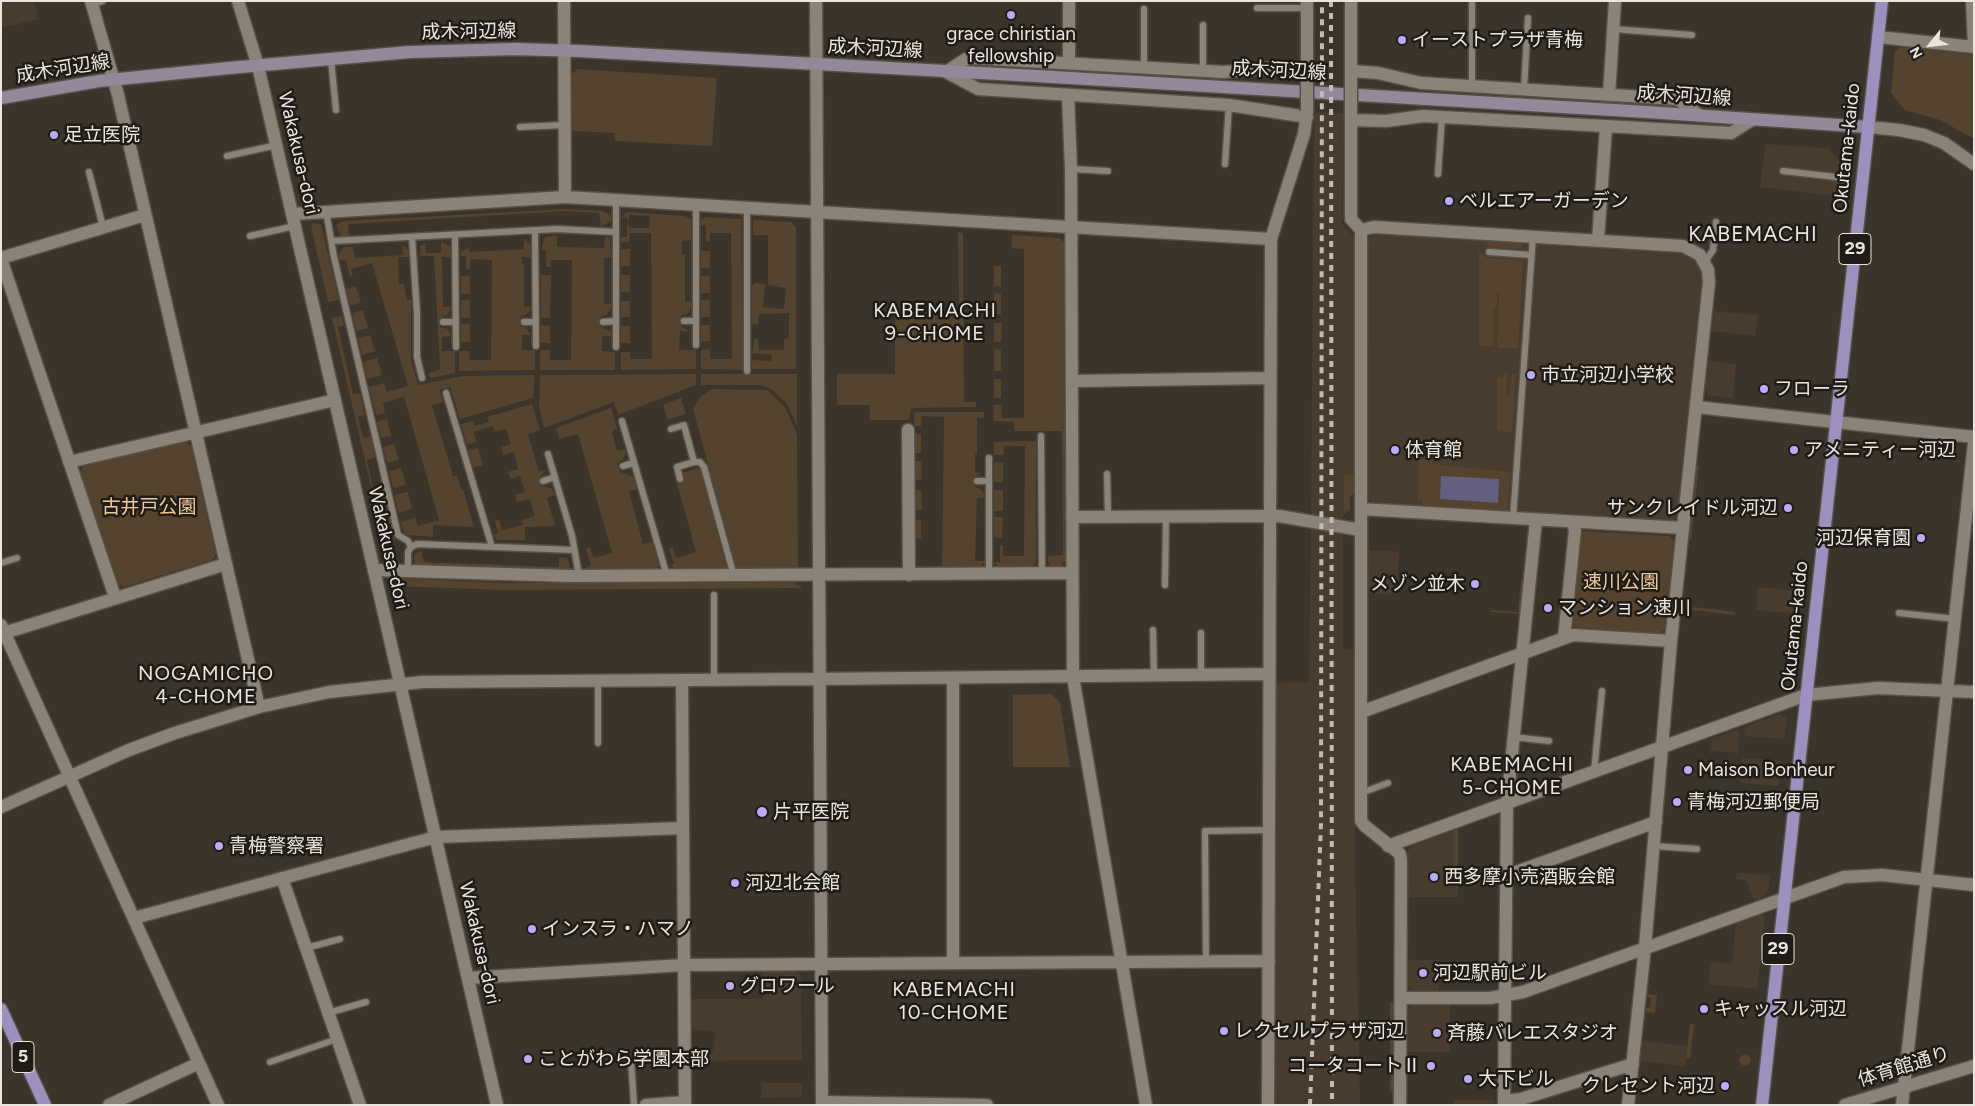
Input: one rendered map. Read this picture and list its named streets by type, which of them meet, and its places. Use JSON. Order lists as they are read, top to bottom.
{
  "streets": {
    "main road": [
      "成木河辺線",
      "Okutama-kaido",
      "29",
      "5"
    ],
    "street": ["Wakakusa-dori", "体育館通り"]
  },
  "crossings": [
    ["成木河辺線", "Okutama-kaido"],
    ["成木河辺線", "Wakakusa-dori"]
  ],
  "districts": [
    "KABEMACHI",
    "KABEMACHI 9-CHOME",
    "NOGAMICHO 4-CHOME",
    "KABEMACHI 5-CHOME",
    "KABEMACHI 10-CHOME"
  ],
  "parks": ["古井戸公園", "速川公園"],
  "places": [
    "grace chiristian fellowship",
    "イーストプラザ青梅",
    "足立医院",
    "ベルエアーガーデン",
    "市立河辺小学校",
    "フローラ",
    "体育館",
    "アメニティー河辺",
    "サンクレイドル河辺",
    "河辺保育園",
    "メゾン並木",
    "マンション速川",
    "Maison Bonheur",
    "青梅河辺郵便局",
    "片平医院",
    "青梅警察署",
    "西多摩小売酒販会館",
    "河辺北会館",
    "インスラ・ハマノ",
    "河辺駅前ビル",
    "グロワール",
    "キャッスル河辺",
    "レクセルプラザ河辺",
    "斉藤バレエスタジオ",
    "ことがわら学園本部",
    "コータコートⅡ",
    "大下ビル",
    "クレセント河辺"
  ],
  "north": "bottom left"
}
